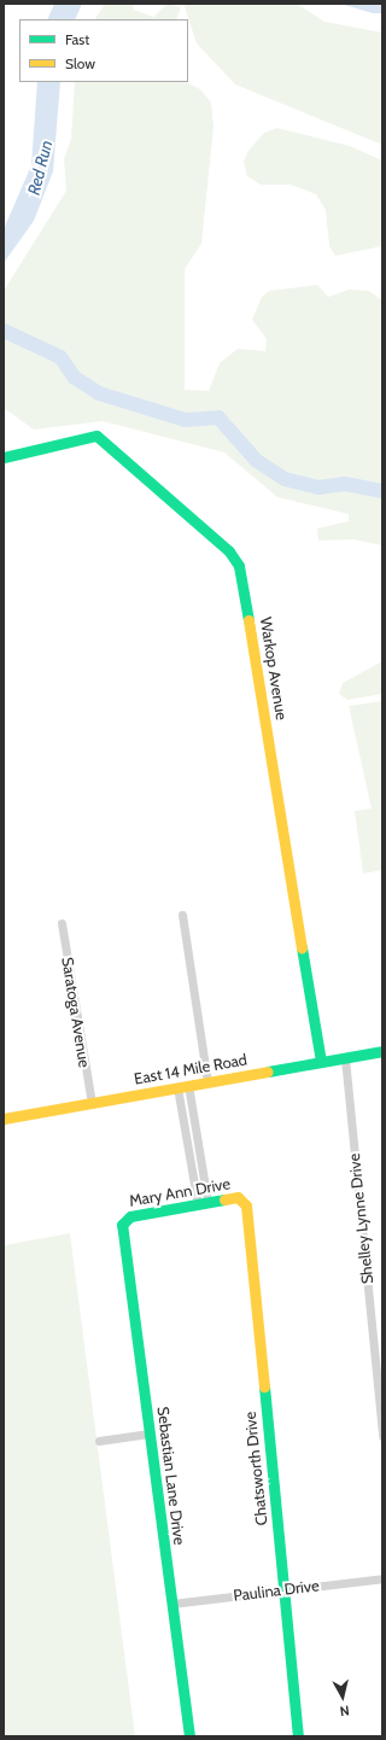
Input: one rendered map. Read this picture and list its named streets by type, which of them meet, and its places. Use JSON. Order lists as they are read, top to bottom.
{
  "streets": {
    "street": [
      "Warkop Avenue",
      "Saratoga Avenue",
      "East 14 Mile Road",
      "Mary Ann Drive",
      "Shelley Lynne Drive",
      "Chatsworth Drive",
      "Sebastian Lane Drive",
      "Paulina Drive"
    ]
  },
  "crossings": [
    ["Warkop Avenue", "East 14 Mile Road"],
    ["Saratoga Avenue", "East 14 Mile Road"],
    ["East 14 Mile Road", "Shelley Lynne Drive"],
    ["Mary Ann Drive", "Chatsworth Drive"],
    ["Mary Ann Drive", "Sebastian Lane Drive"],
    ["Chatsworth Drive", "Paulina Drive"],
    ["Sebastian Lane Drive", "Paulina Drive"]
  ],
  "water": ["Red Run"],
  "legend": ["Fast", "Slow"],
  "north": "bottom"
}
